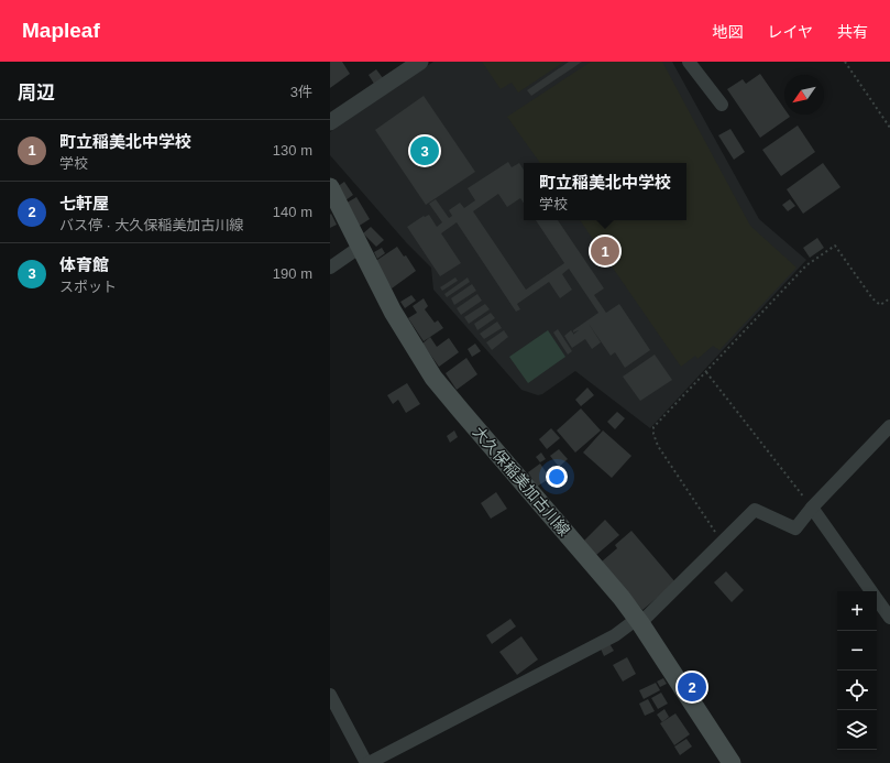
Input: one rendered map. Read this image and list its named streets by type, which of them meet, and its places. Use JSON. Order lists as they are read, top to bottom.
{
  "streets": {
    "main road": ["大久保稲美加古川線"]
  },
  "north": "bottom left",
  "page": {
    "header": "Mapleaf",
    "nav": ["地図", "レイヤ", "共有"],
    "heading": ["周辺", "3件"],
    "list": [
      {
        "mark": "1",
        "name": "町立稲美北中学校",
        "note": "学校",
        "value": "130 m"
      },
      {
        "mark": "2",
        "name": "七軒屋",
        "note": "バス停 · 大久保稲美加古川線",
        "value": "140 m"
      },
      {
        "mark": "3",
        "name": "体育館",
        "note": "スポット",
        "value": "190 m"
      }
    ],
    "pins": ["3", "1", "2"],
    "popup": ["町立稲美北中学校", "学校"],
    "map_buttons": ["+", "−"]
  }
}
